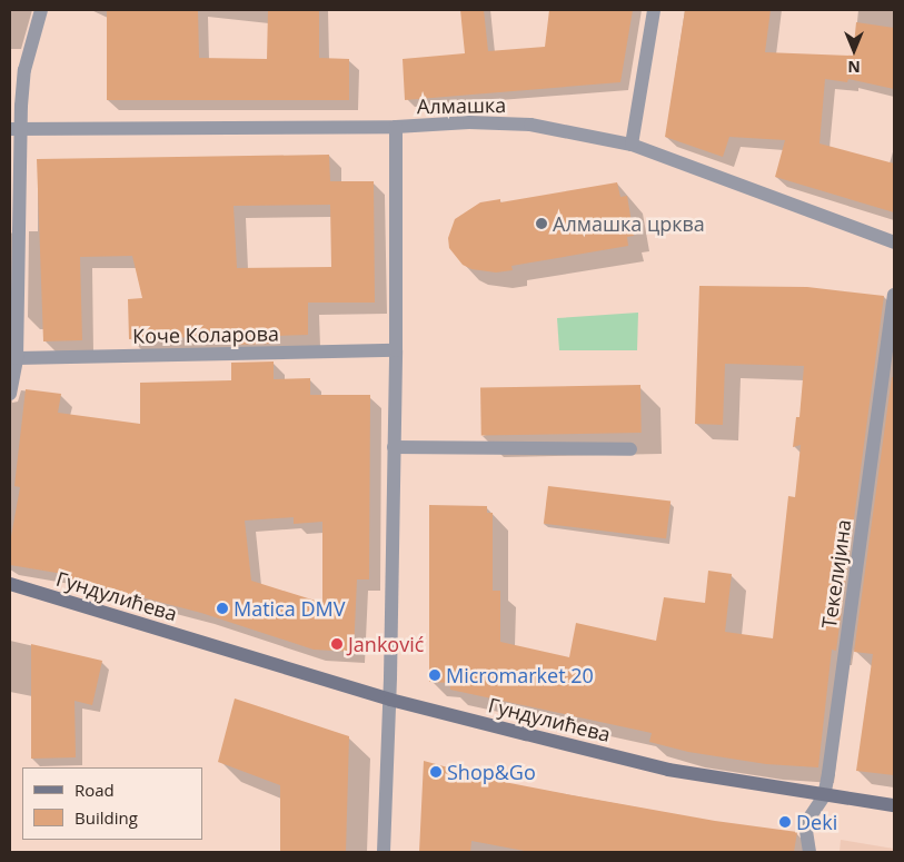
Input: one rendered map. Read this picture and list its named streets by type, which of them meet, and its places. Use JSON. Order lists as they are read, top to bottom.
{
  "streets": {
    "street": [
      "Алмашка",
      "Коче Коларова",
      "Текелијина",
      "Гундулићева"
    ]
  },
  "crossings": [
    ["Текелијина", "Гундулићева"]
  ],
  "places": [
    "Алмашка црква",
    "Matica DMV",
    "Janković",
    "Micromarket 20",
    "Shop&Go",
    "Deki"
  ],
  "legend": ["Road", "Building"],
  "north": "bottom"
}
